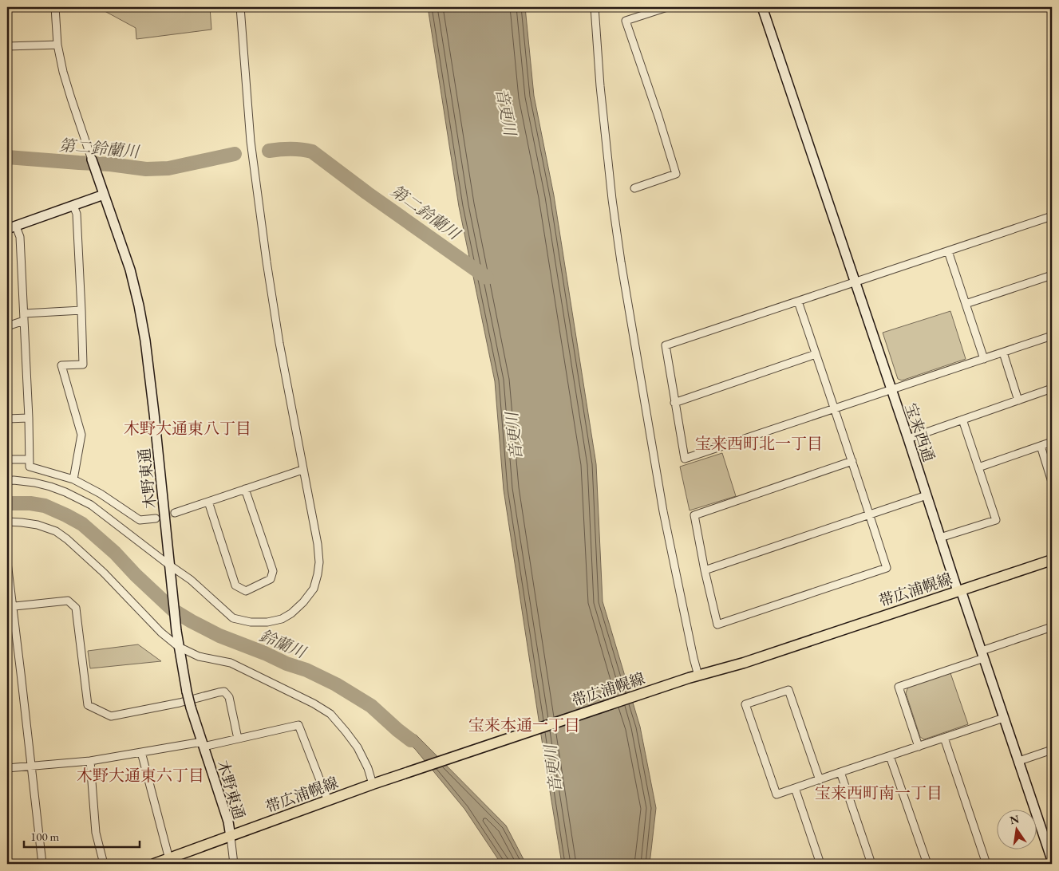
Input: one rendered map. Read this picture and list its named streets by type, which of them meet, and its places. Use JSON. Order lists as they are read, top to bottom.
{
  "streets": {
    "main road": ["帯広浦幌線"],
    "street": ["宝来西通", "木野東通"]
  },
  "crossings": [
    ["宝来西通", "帯広浦幌線"],
    ["木野東通", "帯広浦幌線"]
  ],
  "districts": [
    "木野大通東八丁目",
    "宝来西町北一丁目",
    "宝来本通一丁目",
    "木野大通東六丁目",
    "宝来西町南一丁目"
  ],
  "water": ["音更川", "第二鈴蘭川", "鈴蘭川"],
  "scale_bar": "100 m",
  "north": "top"
}
